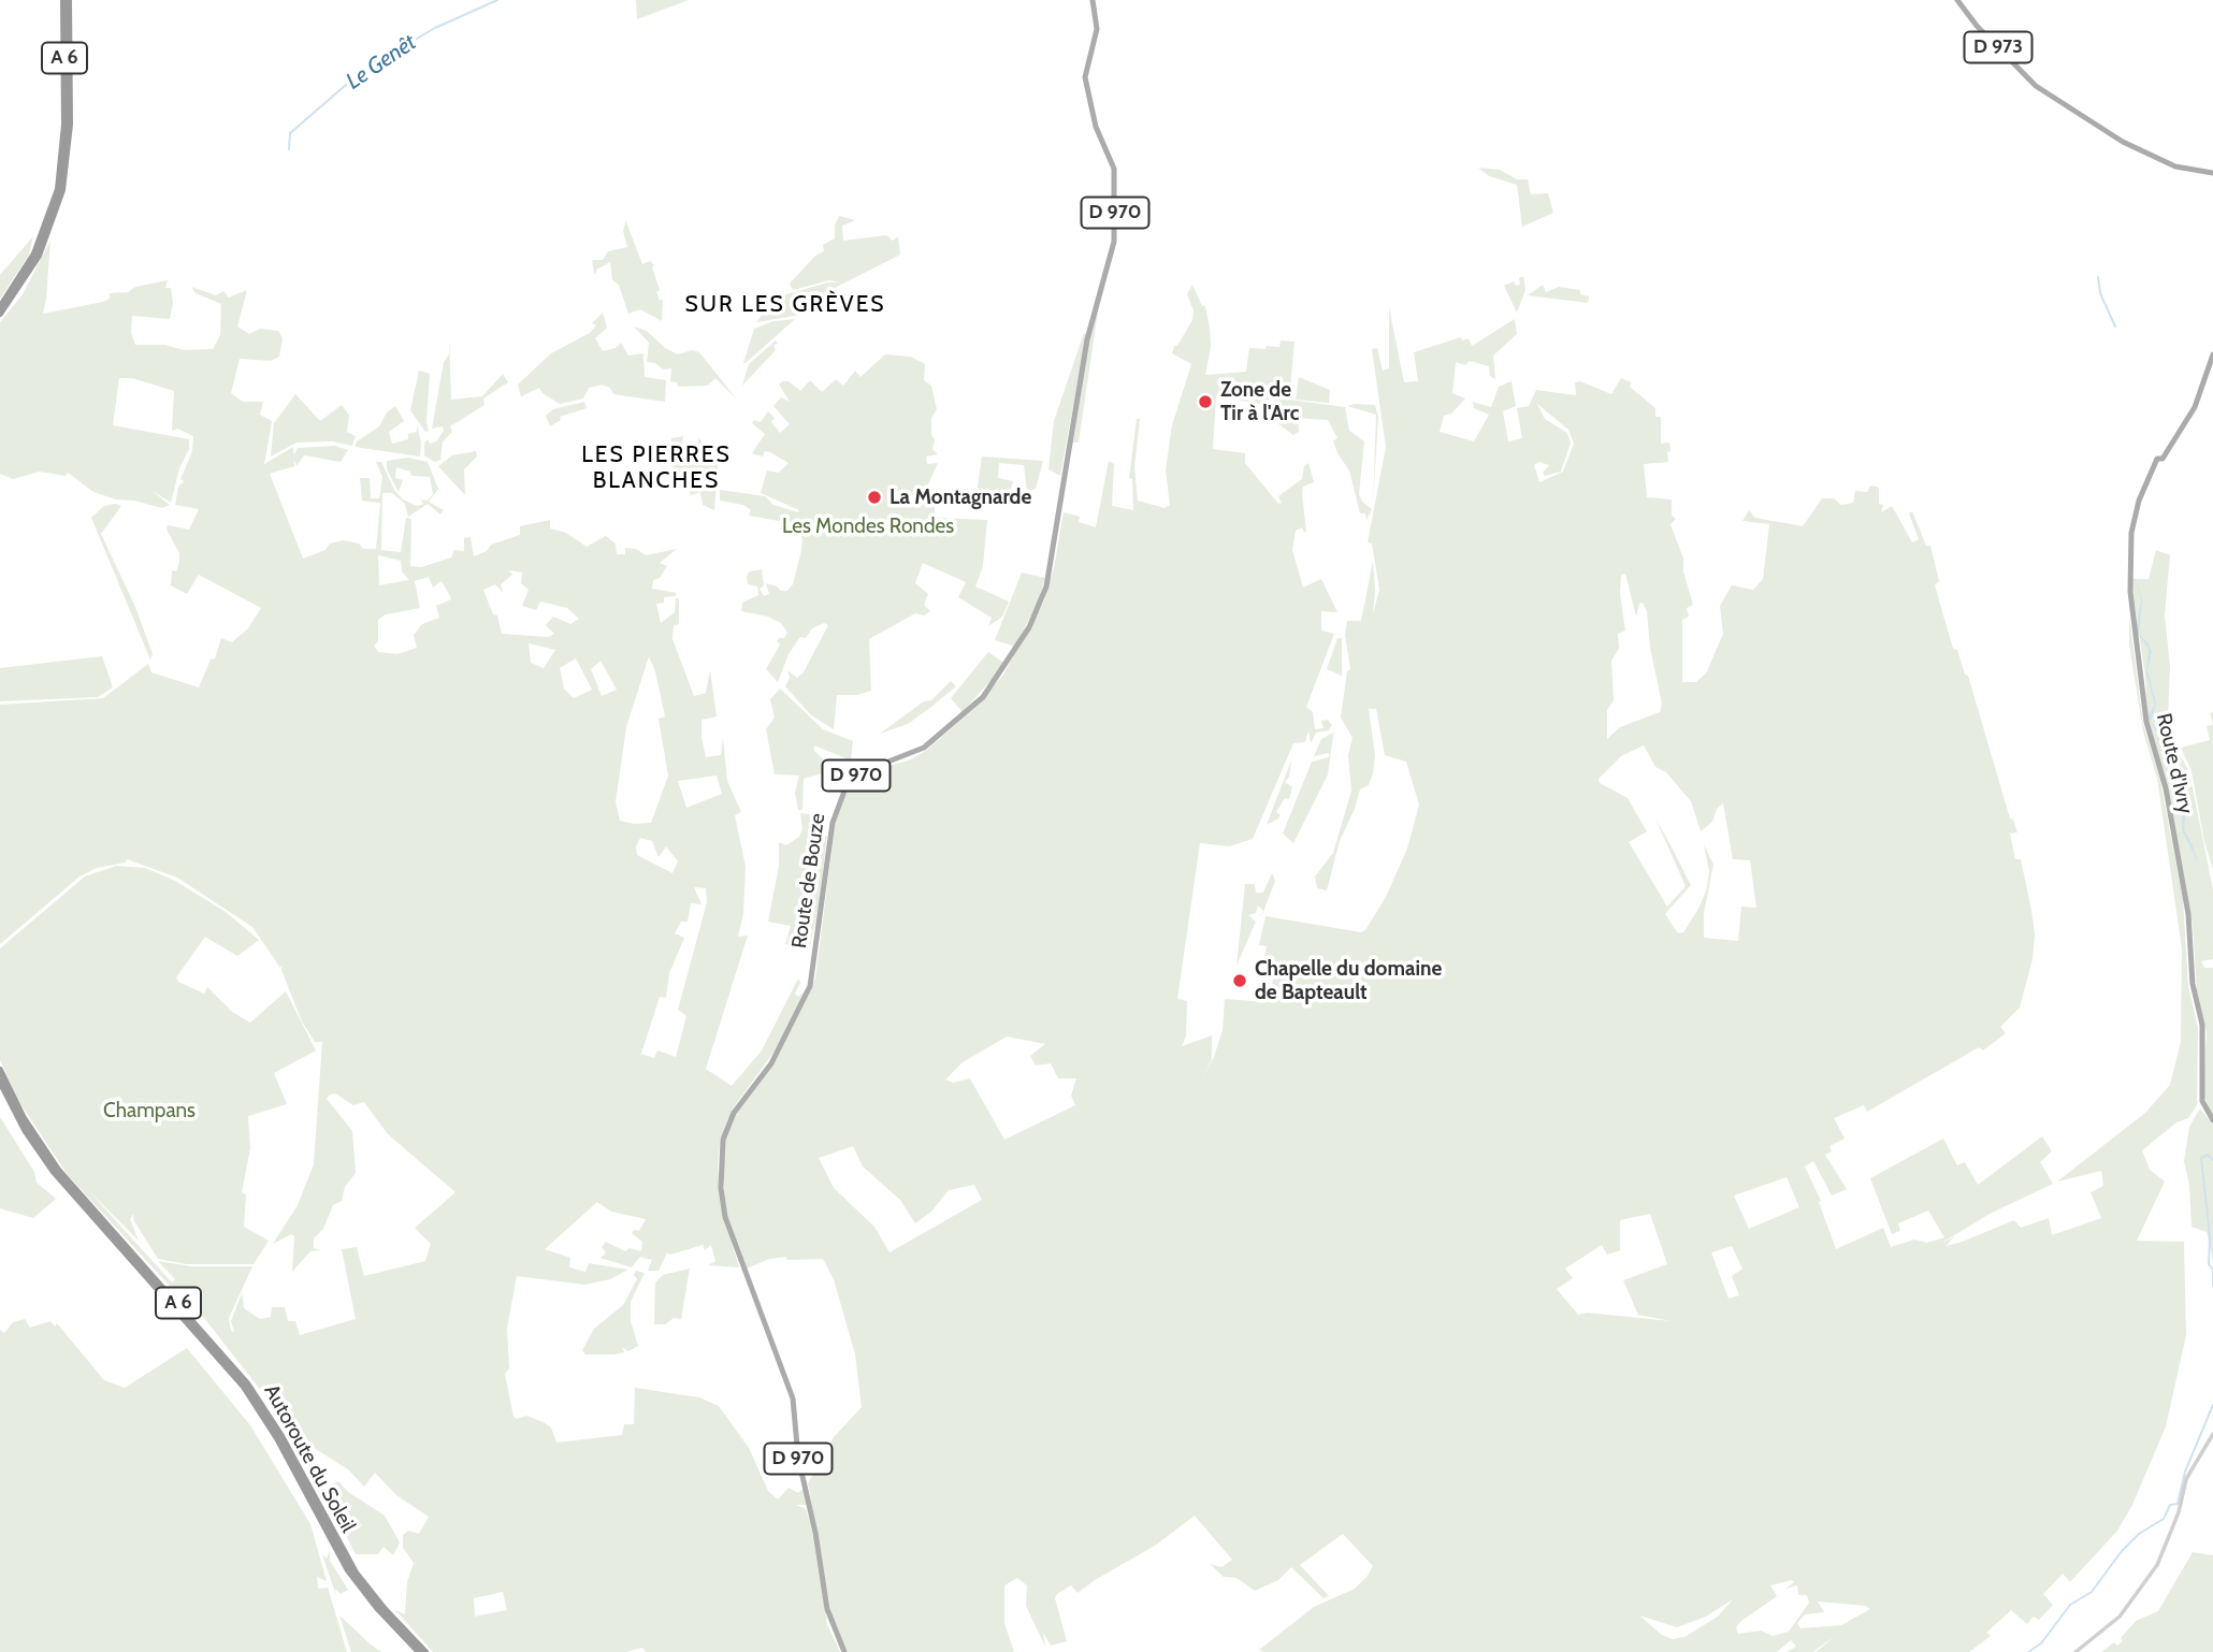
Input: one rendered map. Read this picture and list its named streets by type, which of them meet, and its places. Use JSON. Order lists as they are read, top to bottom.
{
  "streets": {
    "highway": ["A 6", "Autoroute du Soleil"],
    "main road": [
      "D 973",
      "D 970",
      "Route d'Ivry",
      "Route de Bouze"
    ]
  },
  "districts": ["SUR LES GRÈVES", "LES PIERRES BLANCHES"],
  "water": ["Le Genêt"],
  "parks": ["Les Mondes Rondes", "Champans"],
  "places": ["Zone de Tir à l'Arc", "La Montagnarde", "Chapelle du domaine de Bapteault"]
}
